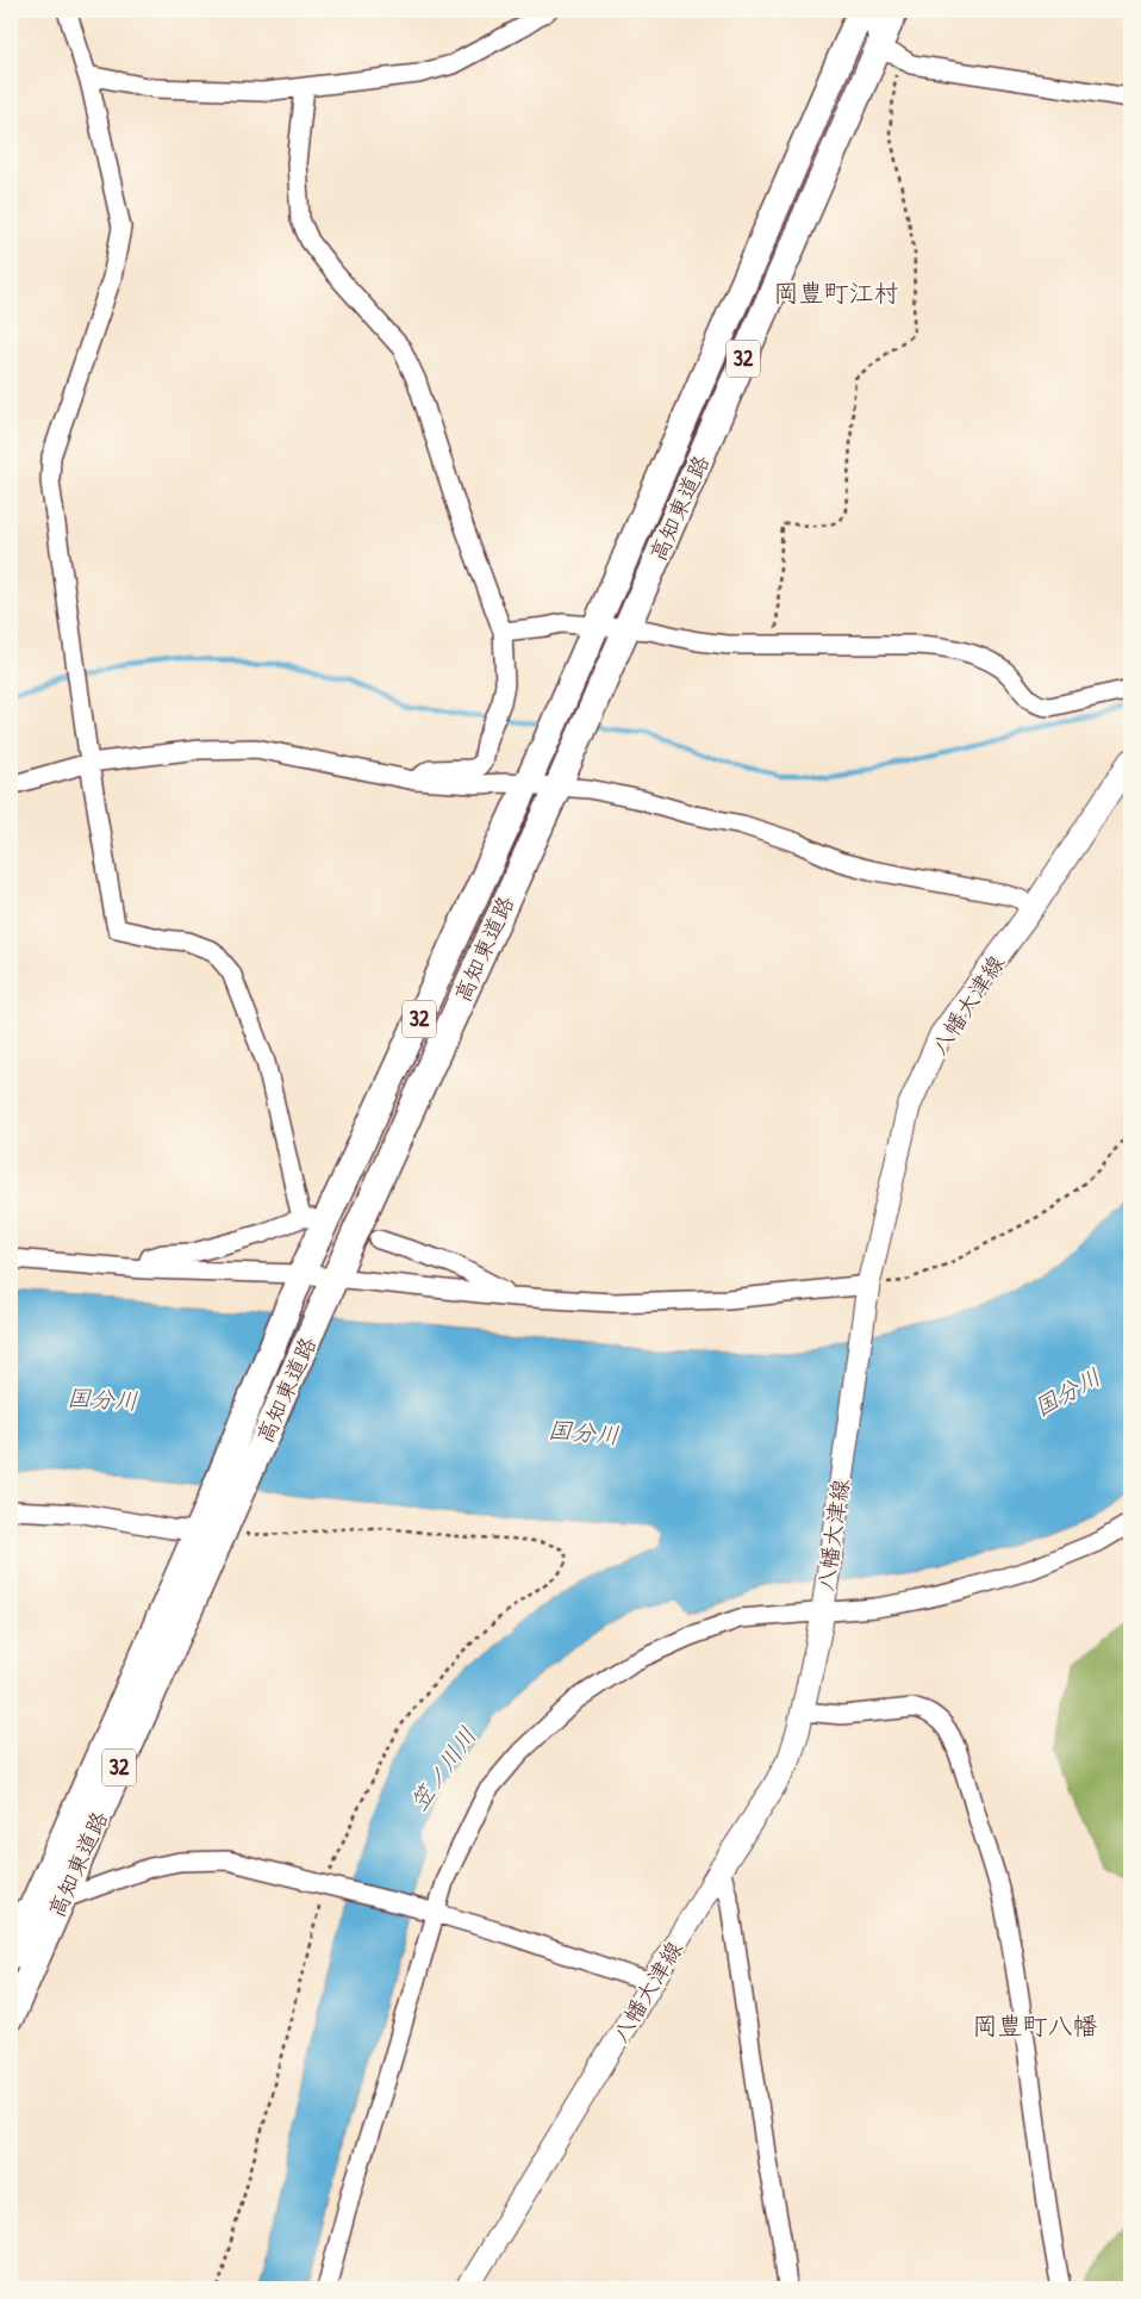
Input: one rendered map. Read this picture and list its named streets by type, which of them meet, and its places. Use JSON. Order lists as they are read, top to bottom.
{
  "streets": {
    "highway": ["32", "高知東道路"],
    "main road": ["八幡大津線"]
  },
  "districts": ["岡豊町江村", "岡豊町八幡"],
  "water": ["国分川", "笠ノ川川"]
}
